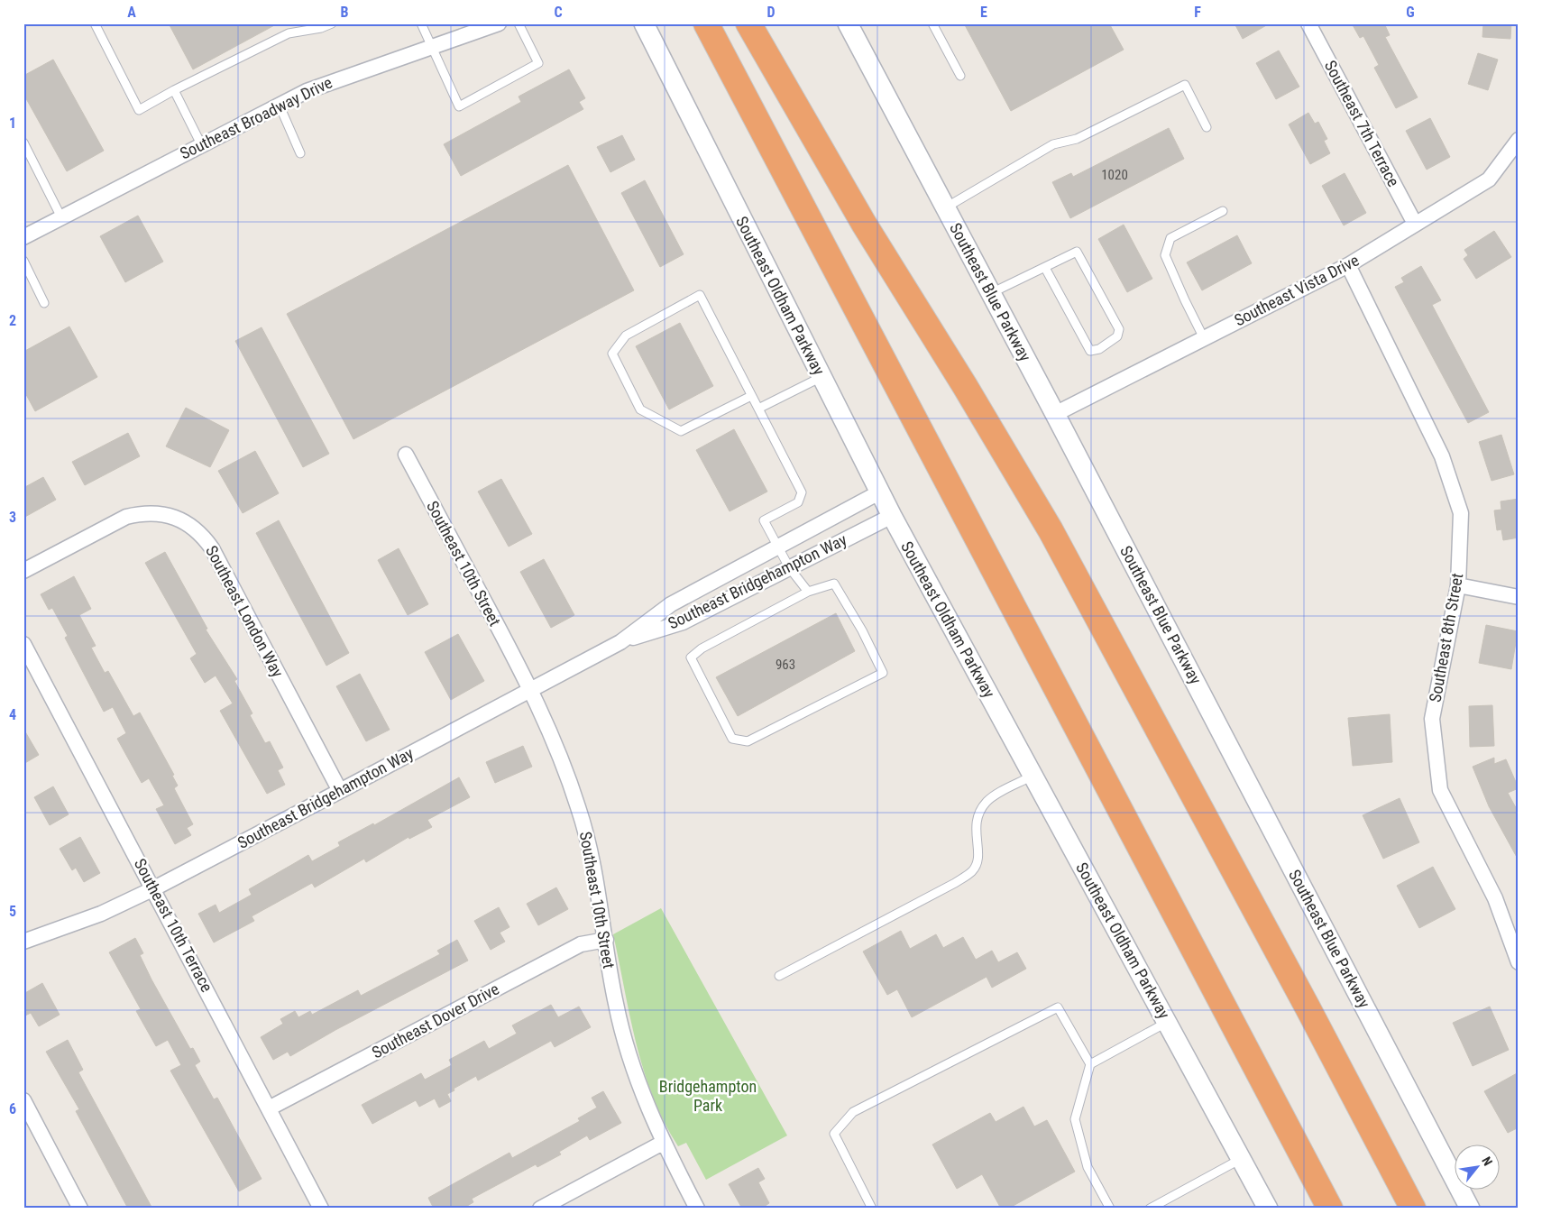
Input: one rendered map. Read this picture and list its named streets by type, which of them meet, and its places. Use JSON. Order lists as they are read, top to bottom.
{
  "streets": {
    "street": [
      "Southeast Broadway Drive",
      "Southeast 7th Terrace",
      "Southeast Vista Drive",
      "Southeast Blue Parkway",
      "Southeast Oldham Parkway",
      "Southeast 10th Street",
      "Southeast Bridgehampton Way",
      "Southeast London Way",
      "Southeast 8th Street",
      "Southeast 10th Terrace",
      "Southeast Dover Drive"
    ]
  },
  "crossings": [
    ["Southeast 7th Terrace", "Southeast Vista Drive"],
    ["Southeast Vista Drive", "Southeast Blue Parkway"],
    ["Southeast Vista Drive", "Southeast 8th Street"],
    ["Southeast Oldham Parkway", "Southeast Bridgehampton Way"],
    ["Southeast 10th Street", "Southeast Bridgehampton Way"],
    ["Southeast 10th Street", "Southeast Dover Drive"],
    ["Southeast Bridgehampton Way", "Southeast London Way"],
    ["Southeast Bridgehampton Way", "Southeast 10th Terrace"],
    ["Southeast 10th Terrace", "Southeast Dover Drive"]
  ],
  "parks": ["Bridgehampton Park"],
  "house_numbers": ["1020", "963"],
  "north": "top right",
  "grid": {
    "columns": [
      "A",
      "B",
      "C",
      "D",
      "E",
      "F",
      "G"
    ],
    "rows": [
      "1",
      "2",
      "3",
      "4",
      "5",
      "6"
    ]
  }
}
